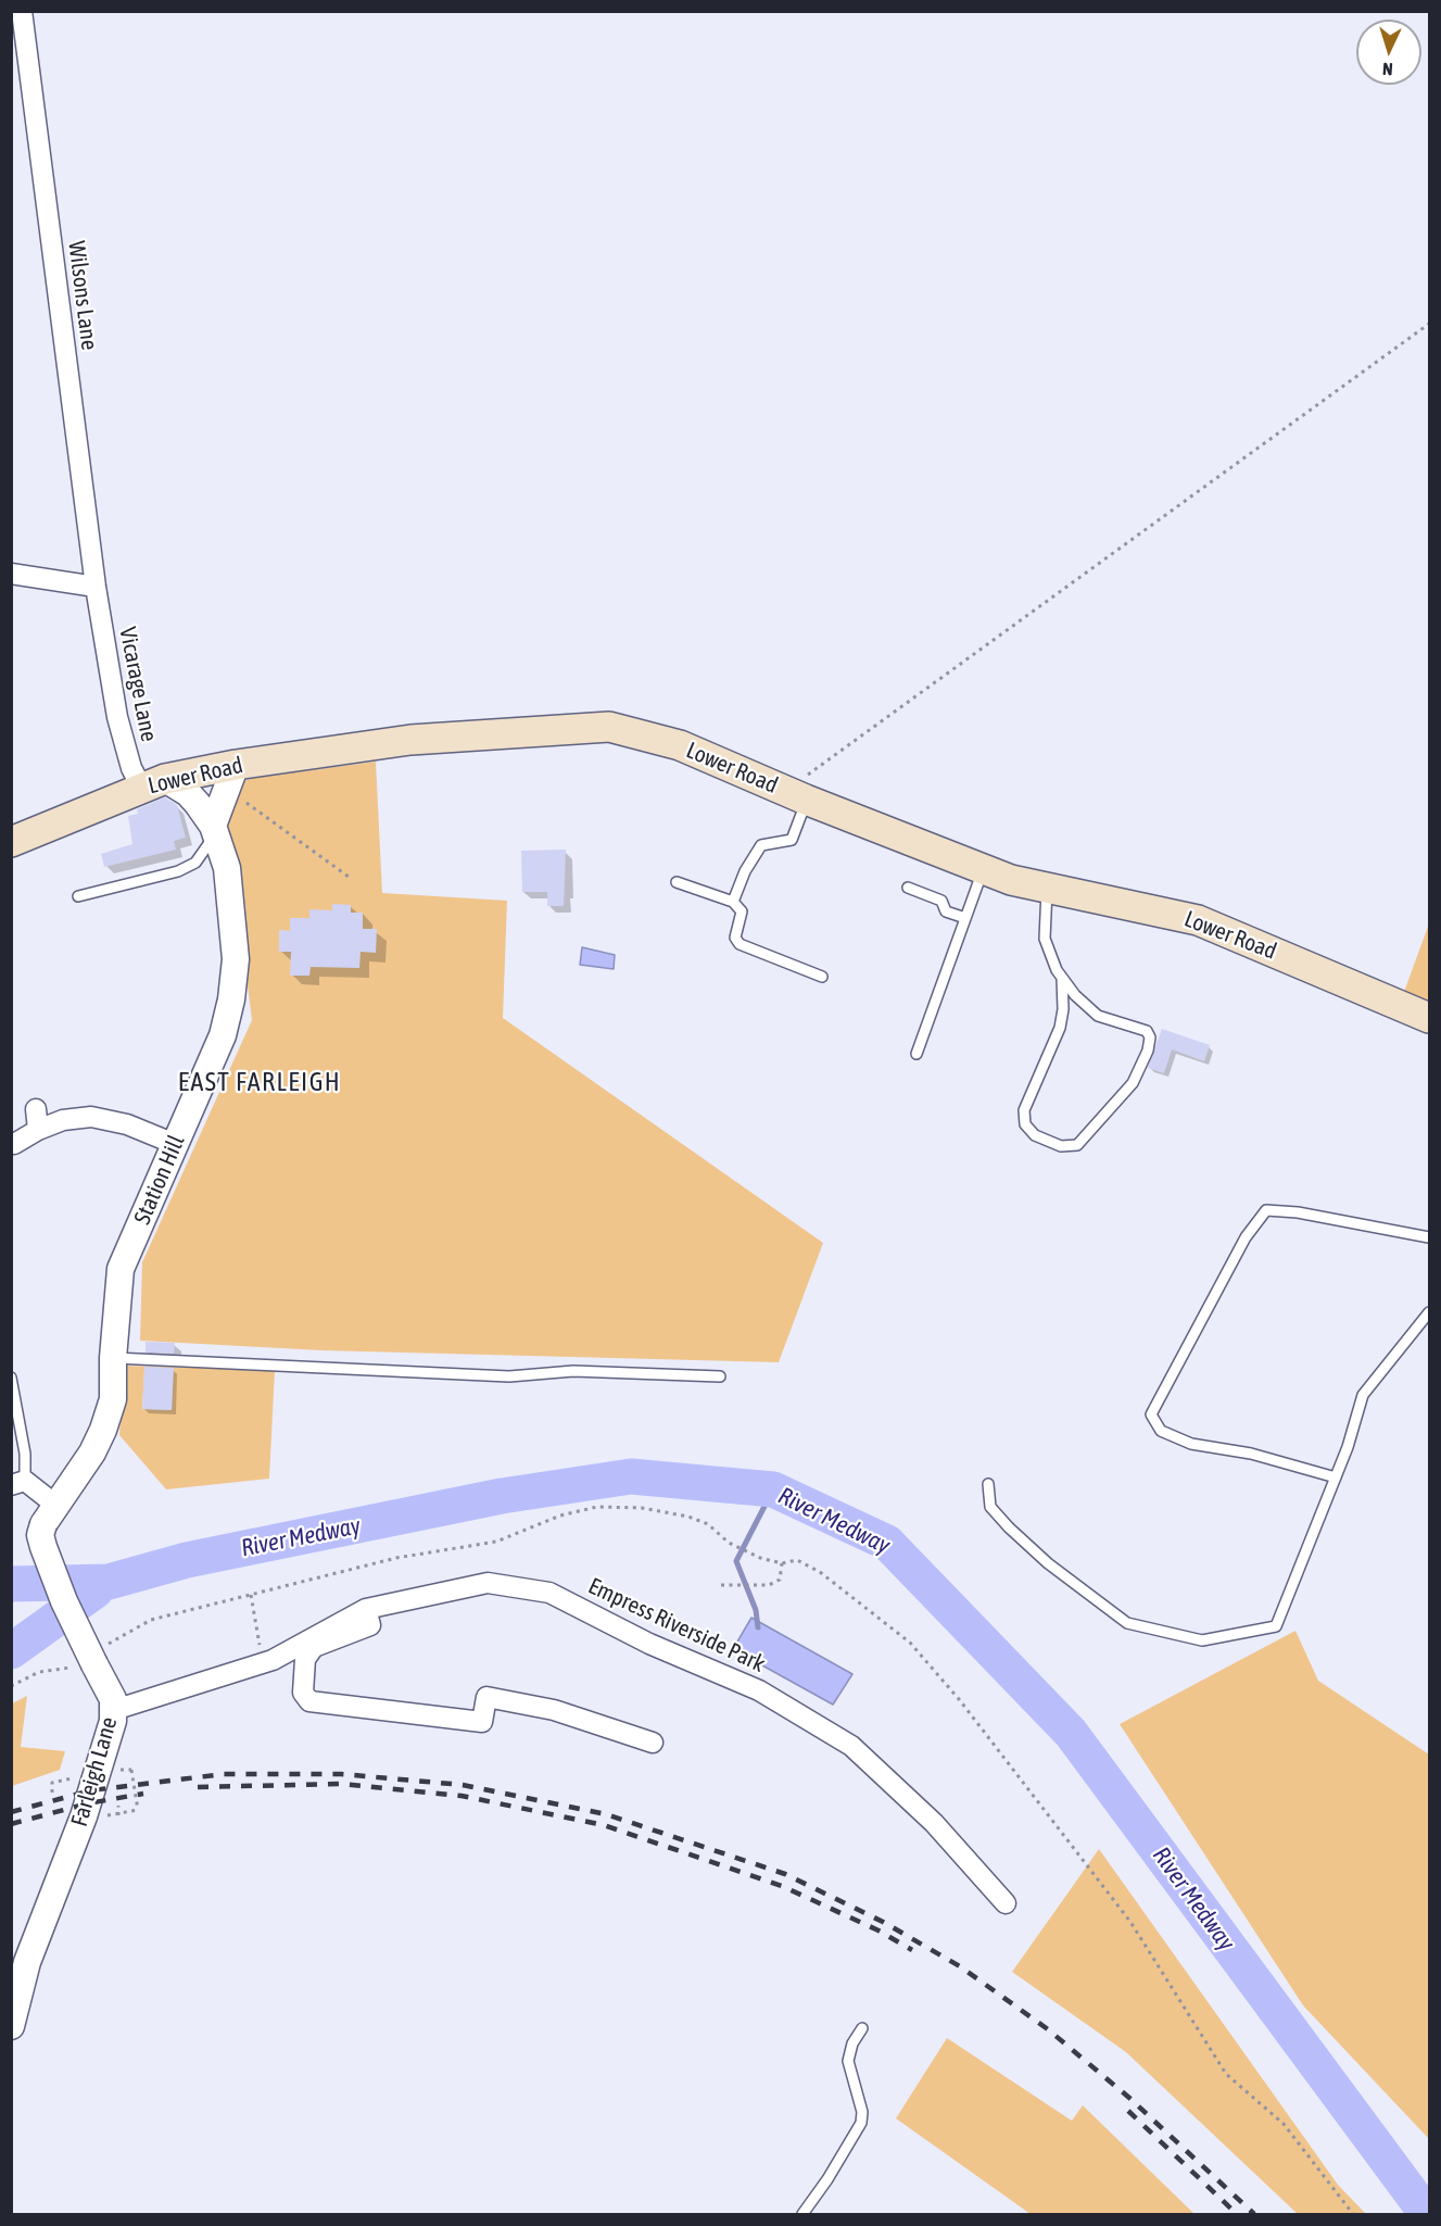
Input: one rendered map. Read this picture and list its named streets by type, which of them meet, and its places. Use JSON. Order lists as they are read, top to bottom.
{
  "streets": {
    "main road": ["Lower Road"],
    "street": [
      "Wilsons Lane",
      "Vicarage Lane",
      "Station Hill",
      "Empress Riverside Park",
      "Farleigh Lane"
    ]
  },
  "crossings": [
    ["Wilsons Lane", "Vicarage Lane"],
    ["Vicarage Lane", "Lower Road"],
    ["Vicarage Lane", "Station Hill"],
    ["Lower Road", "Station Hill"],
    ["Station Hill", "Farleigh Lane"],
    ["Empress Riverside Park", "Farleigh Lane"]
  ],
  "districts": ["EAST FARLEIGH"],
  "water": ["River Medway"],
  "north": "bottom"
}
